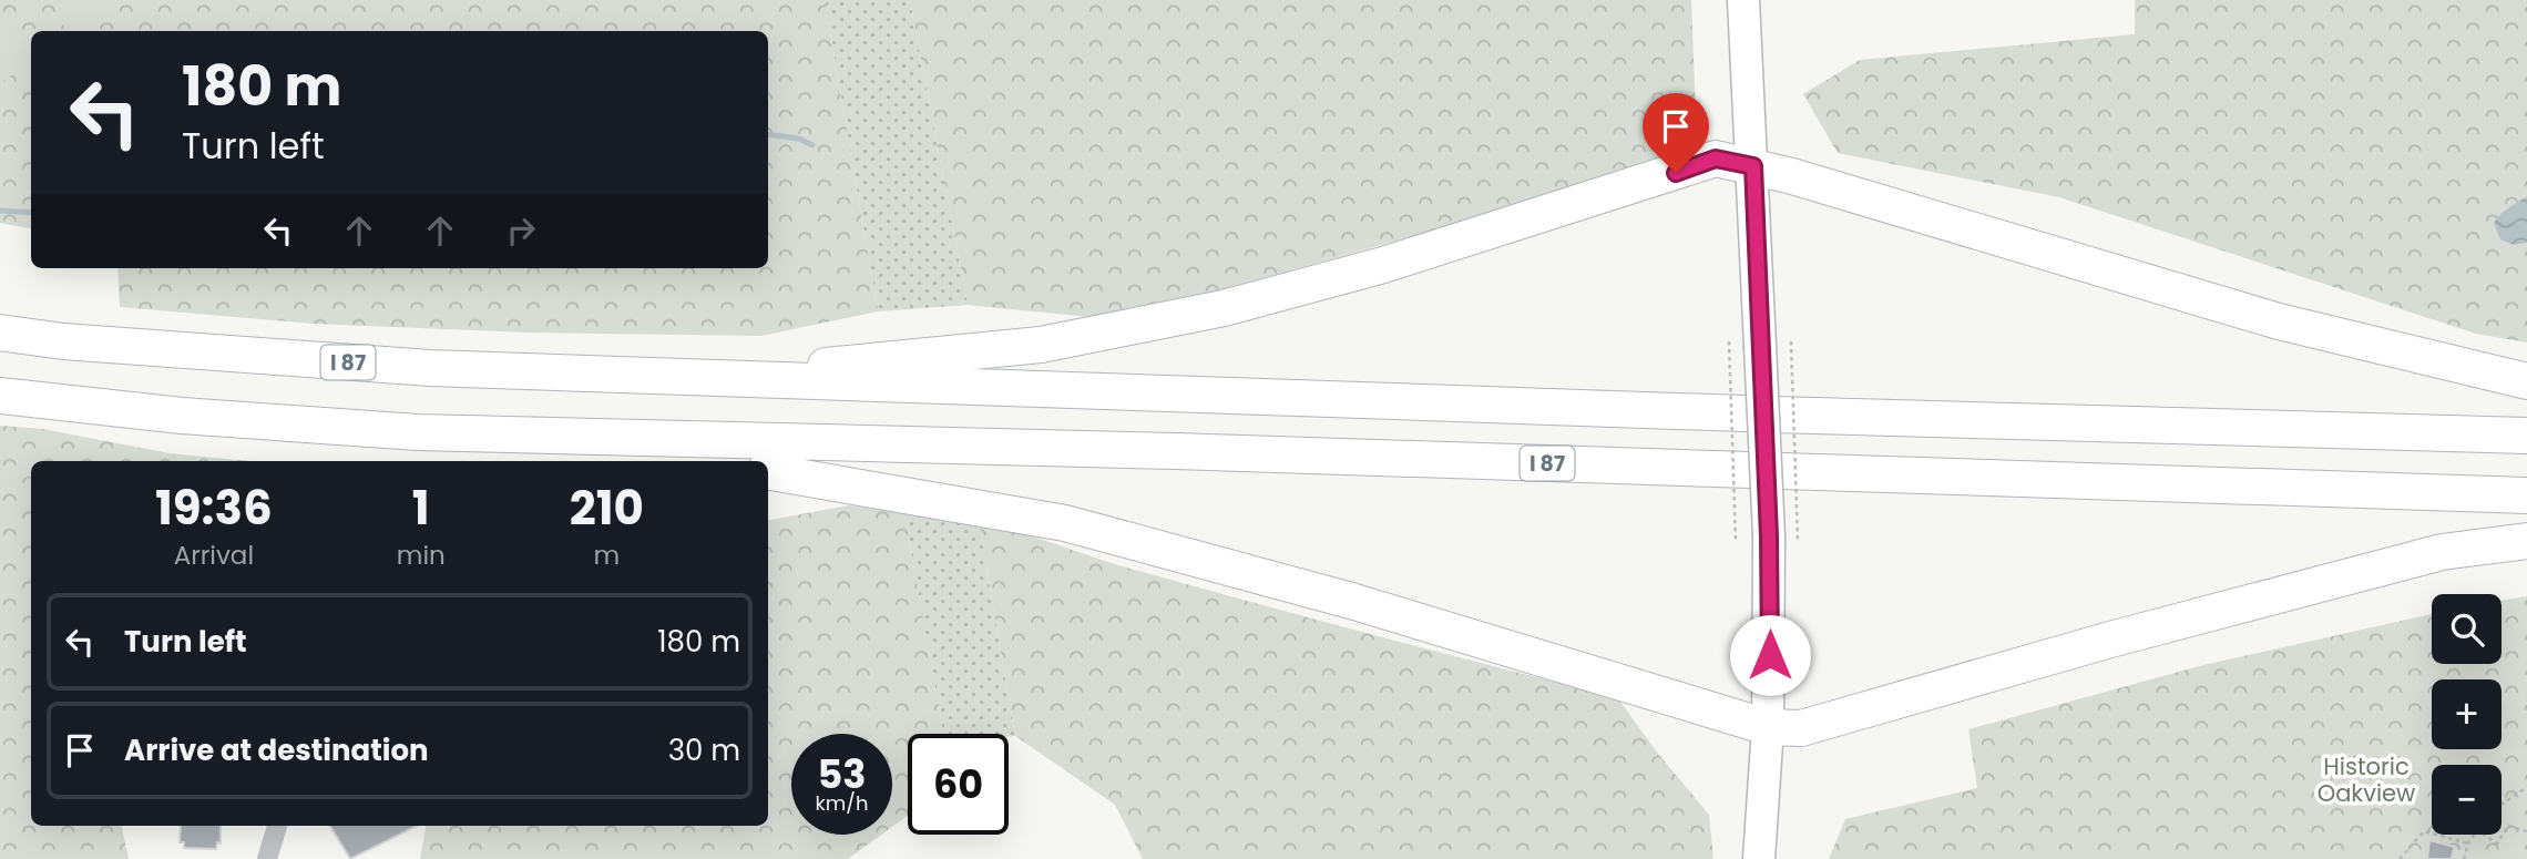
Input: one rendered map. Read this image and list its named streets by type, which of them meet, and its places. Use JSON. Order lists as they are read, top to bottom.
{
  "streets": {
    "highway": ["I 87"]
  },
  "parks": ["Historic Oakview"],
  "page": {
    "turn": ["180 m", "Turn left"],
    "eta": [
      "19:36",
      "Arrival",
      "1",
      "min",
      "210",
      "m"
    ],
    "list": [
      {
        "name": "Turn left",
        "value": "180 m"
      },
      {
        "name": "Arrive at destination",
        "value": "30 m"
      }
    ],
    "map_buttons": ["+", "−"],
    "speed": "53 km/h",
    "limit": "60"
  }
}
